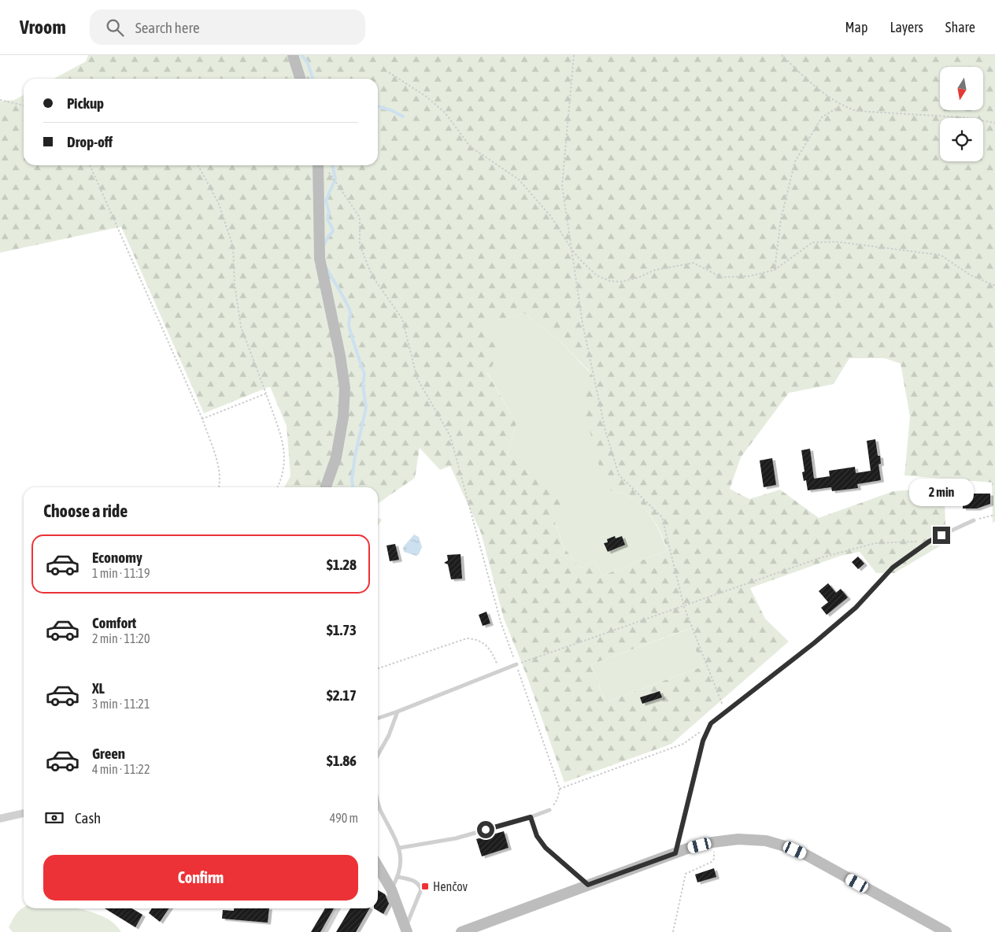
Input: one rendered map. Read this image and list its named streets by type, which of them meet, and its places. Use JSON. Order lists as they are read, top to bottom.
{
  "places": {
    "transit": ["Henčov"]
  },
  "north": "bottom",
  "page": {
    "header": "Vroom",
    "search": "Search here",
    "nav": ["Map", "Layers", "Share"],
    "banner": ["Pickup", "Drop-off"],
    "bubble": "2 min",
    "heading": "Choose a ride",
    "list": [
      {
        "name": "Economy",
        "note": "1 min · 11:19",
        "value": "$1.28"
      },
      {
        "name": "Comfort",
        "note": "2 min · 11:20",
        "value": "$1.73"
      },
      {
        "name": "XL",
        "note": "3 min · 11:21",
        "value": "$2.17"
      },
      {
        "name": "Green",
        "note": "4 min · 11:22",
        "value": "$1.86"
      }
    ],
    "pay": ["Cash", "490 m"],
    "buttons": "Confirm"
  }
}
